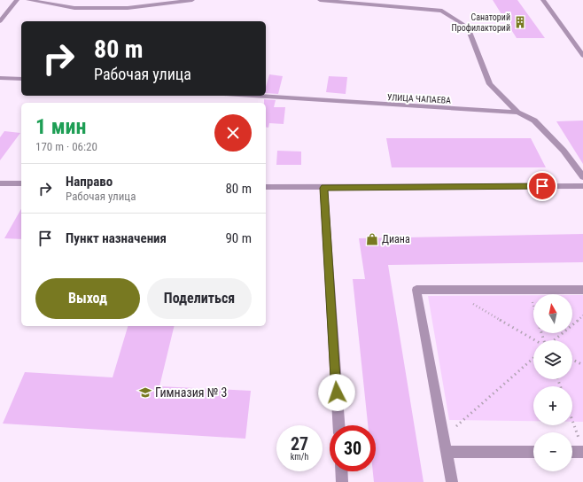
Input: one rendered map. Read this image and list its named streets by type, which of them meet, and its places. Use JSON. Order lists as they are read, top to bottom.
{
  "streets": {
    "street": ["УЛИЦА ЧАПАЕВА"]
  },
  "places": {
    "building": ["Санаторий Профилакторий"],
    "shop": ["Диана"],
    "school or university": ["Гимназия № 3"]
  },
  "north": "top",
  "page": {
    "turn": ["80 m", "Рабочая улица"],
    "heading": ["1 мин", "170 m · 06:20"],
    "list": [
      {
        "name": "Направо",
        "note": "Рабочая улица",
        "value": "80 m"
      },
      {
        "name": "Пункт назначения",
        "value": "90 m"
      }
    ],
    "buttons": ["Выход", "Поделиться"],
    "map_buttons": ["+", "−"],
    "speed": "27 km/h",
    "limit": "30"
  }
}
